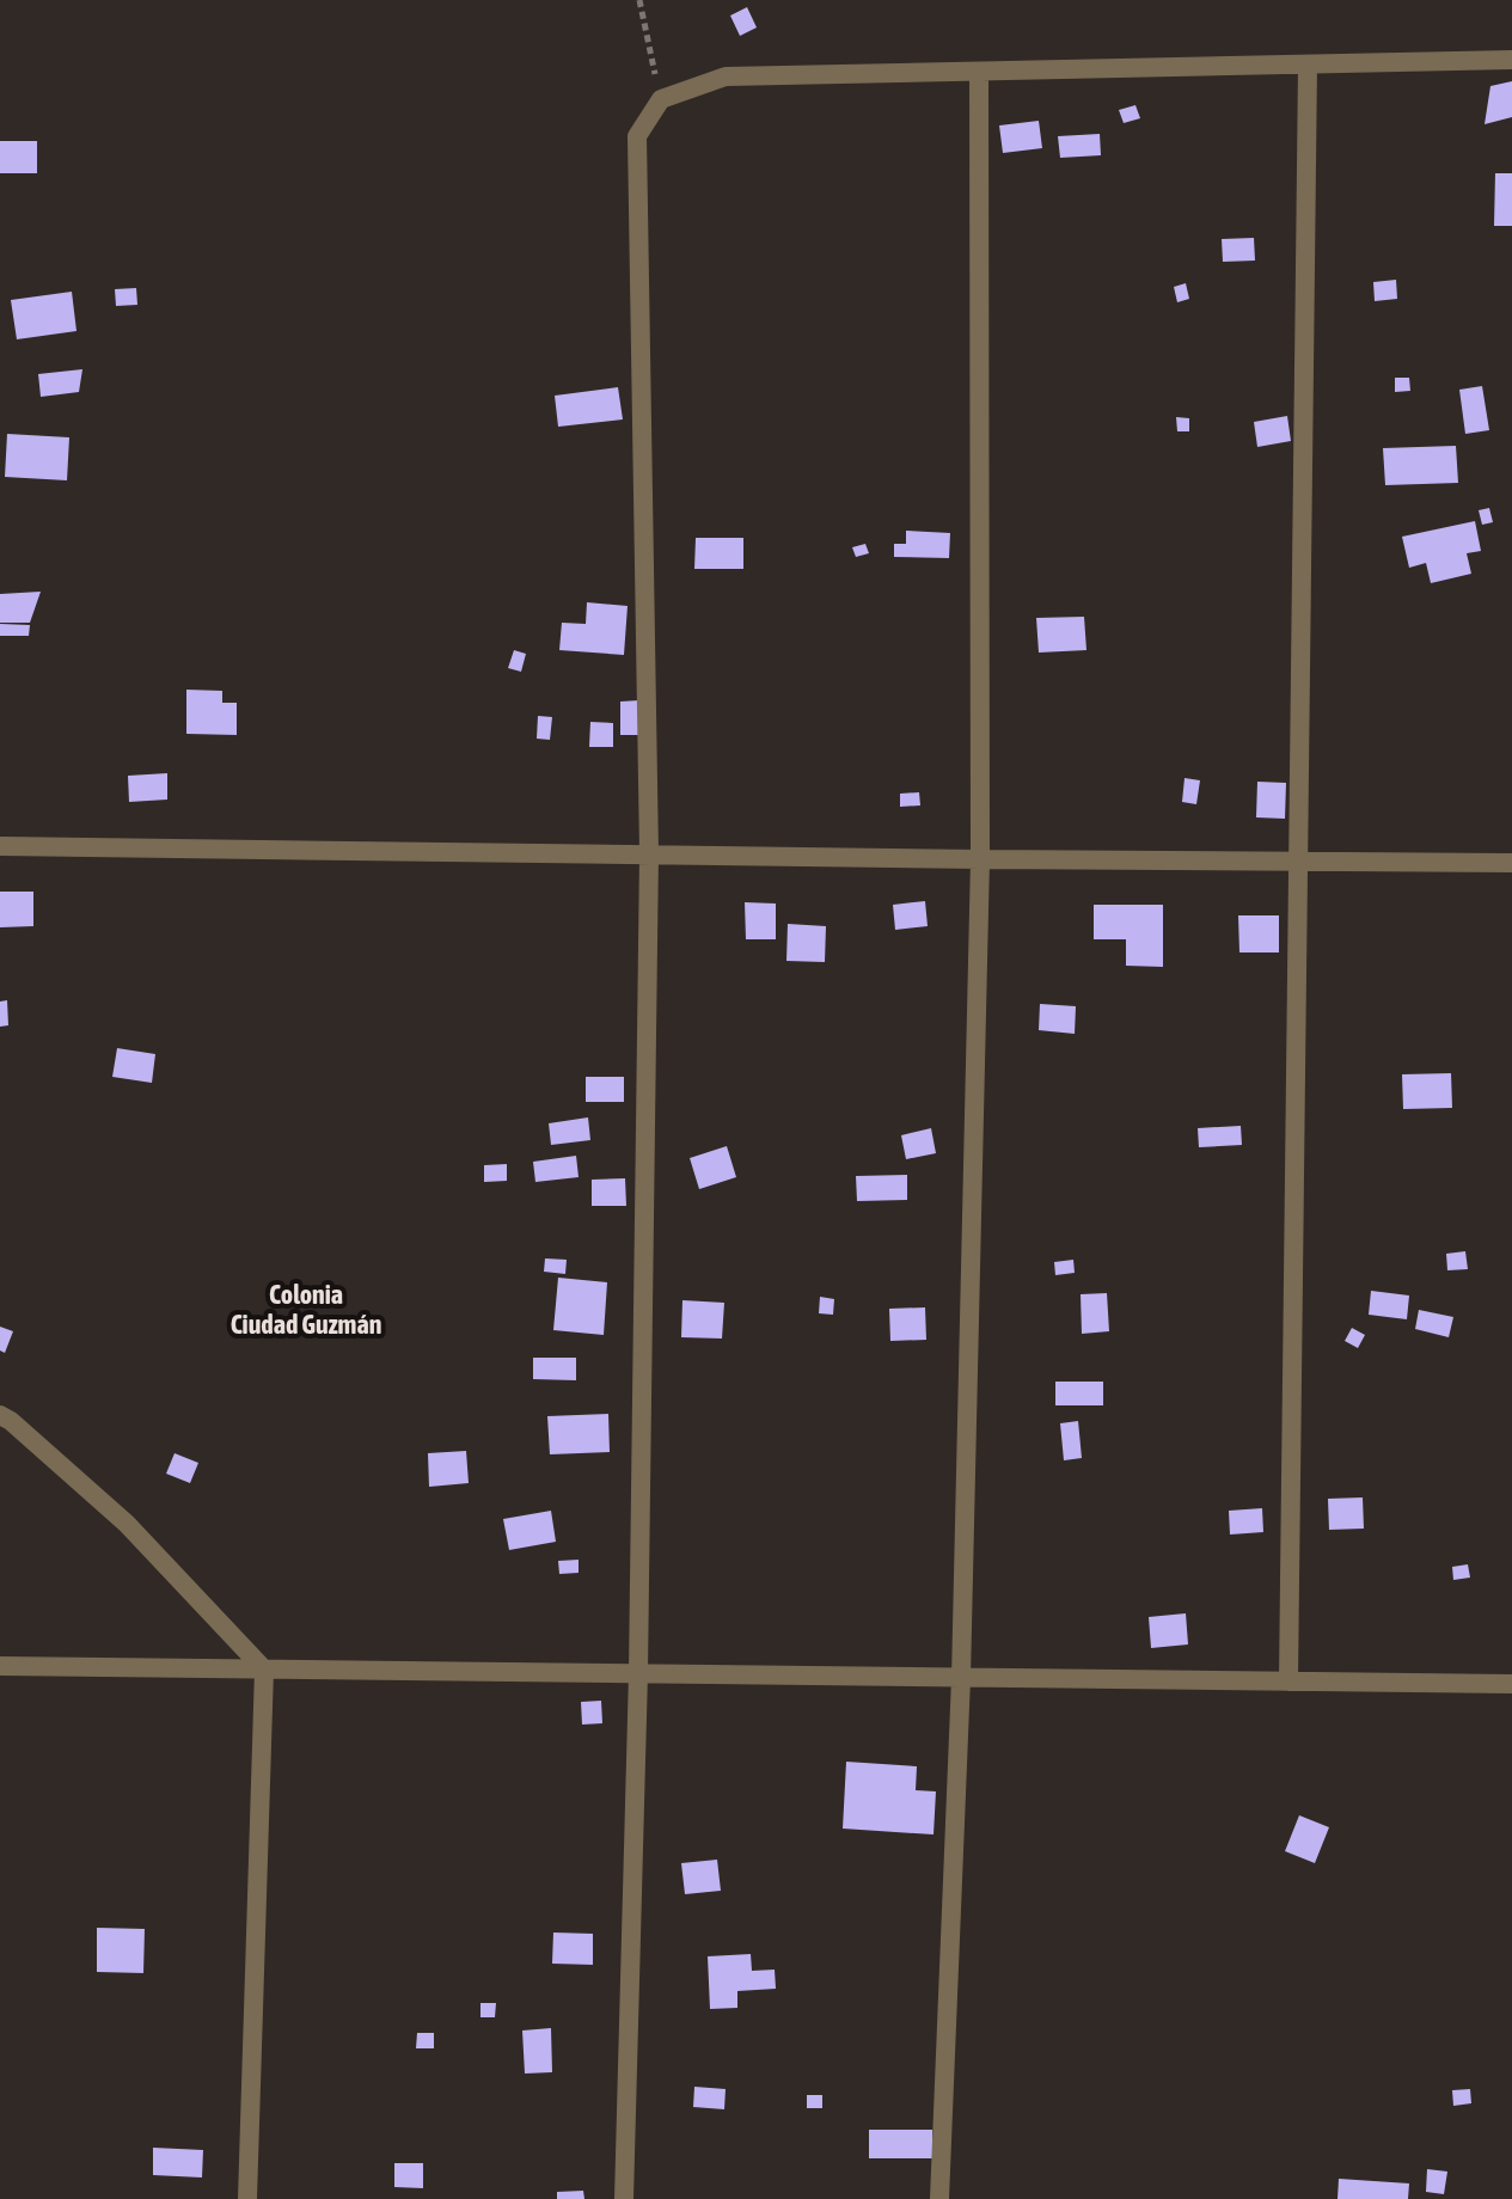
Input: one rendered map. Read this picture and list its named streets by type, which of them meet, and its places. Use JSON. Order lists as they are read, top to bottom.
{
  "districts": ["Colonia Ciudad Guzmán"]
}
